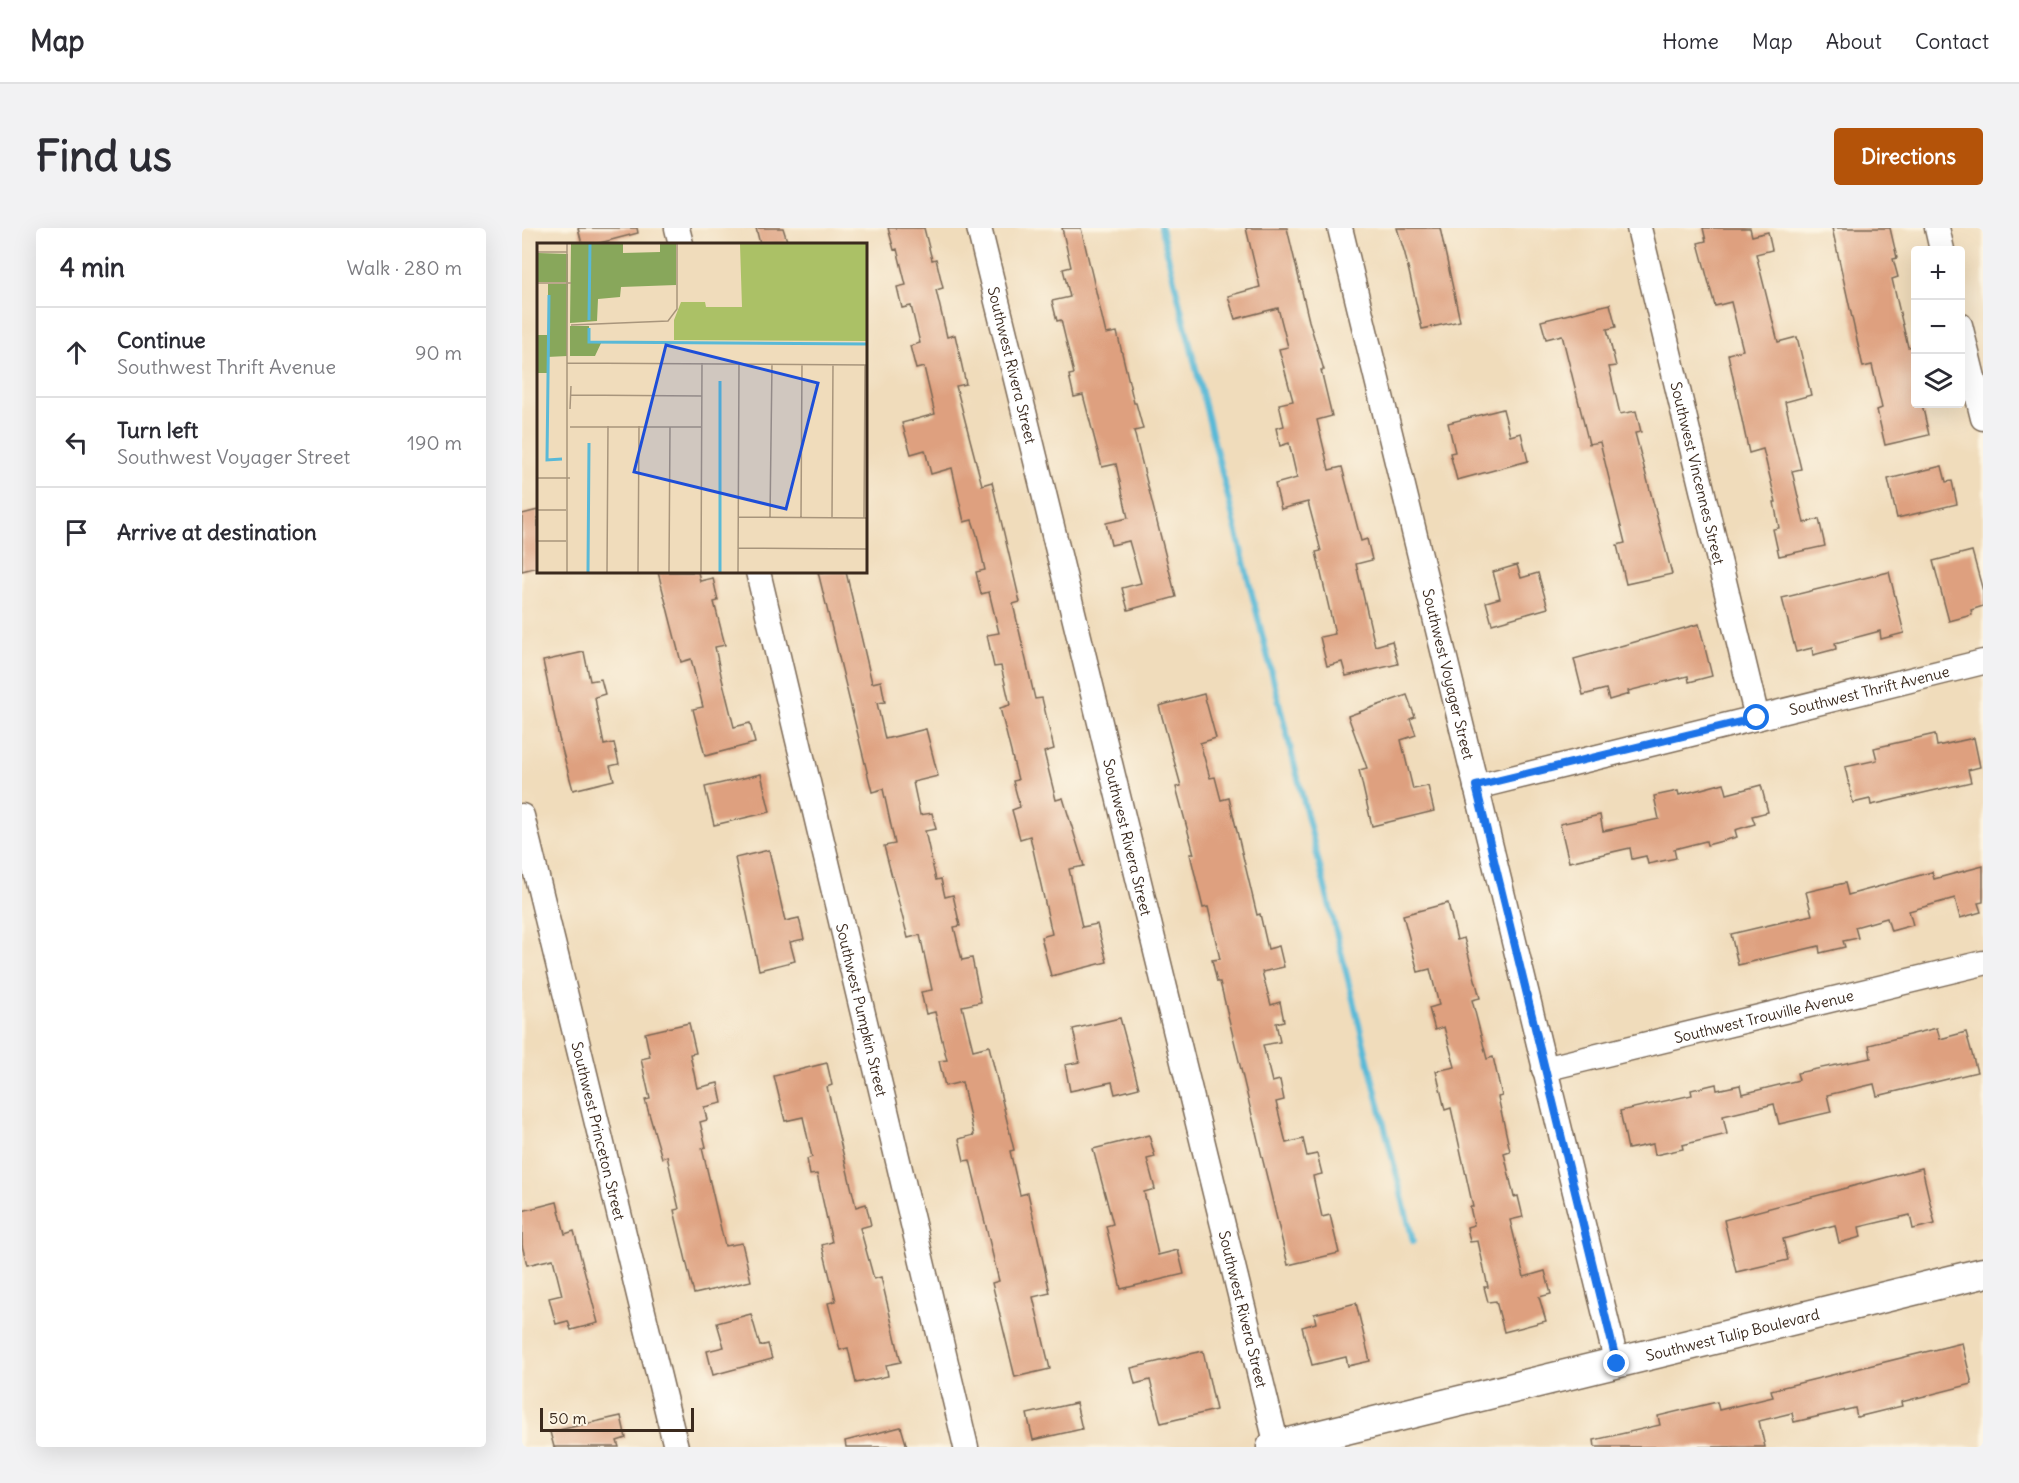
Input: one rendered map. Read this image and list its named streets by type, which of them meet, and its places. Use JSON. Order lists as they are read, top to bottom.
{
  "streets": {
    "street": [
      "Southwest Rivera Street",
      "Southwest Vincennes Street",
      "Southwest Voyager Street",
      "Southwest Thrift Avenue",
      "Southwest Pumpkin Street",
      "Southwest Trouville Avenue",
      "Southwest Princeton Street",
      "Southwest Tulip Boulevard"
    ]
  },
  "crossings": [
    ["Southwest Rivera Street", "Southwest Tulip Boulevard"],
    ["Southwest Vincennes Street", "Southwest Thrift Avenue"],
    ["Southwest Voyager Street", "Southwest Thrift Avenue"],
    ["Southwest Voyager Street", "Southwest Trouville Avenue"],
    ["Southwest Voyager Street", "Southwest Tulip Boulevard"]
  ],
  "scale_bar": "50 m",
  "page": {
    "header": "Map",
    "nav": [
      "Home",
      "Map",
      "About",
      "Contact"
    ],
    "buttons": "Directions",
    "title": "Find us",
    "heading": ["4 min", "Walk · 280 m"],
    "map_buttons": ["+", "−"],
    "list": [
      ["Continue", "Southwest Thrift Avenue", "90 m"],
      ["Turn left", "Southwest Voyager Street", "190 m"],
      "Arrive at destination"
    ],
    "scale": "50 m"
  }
}
